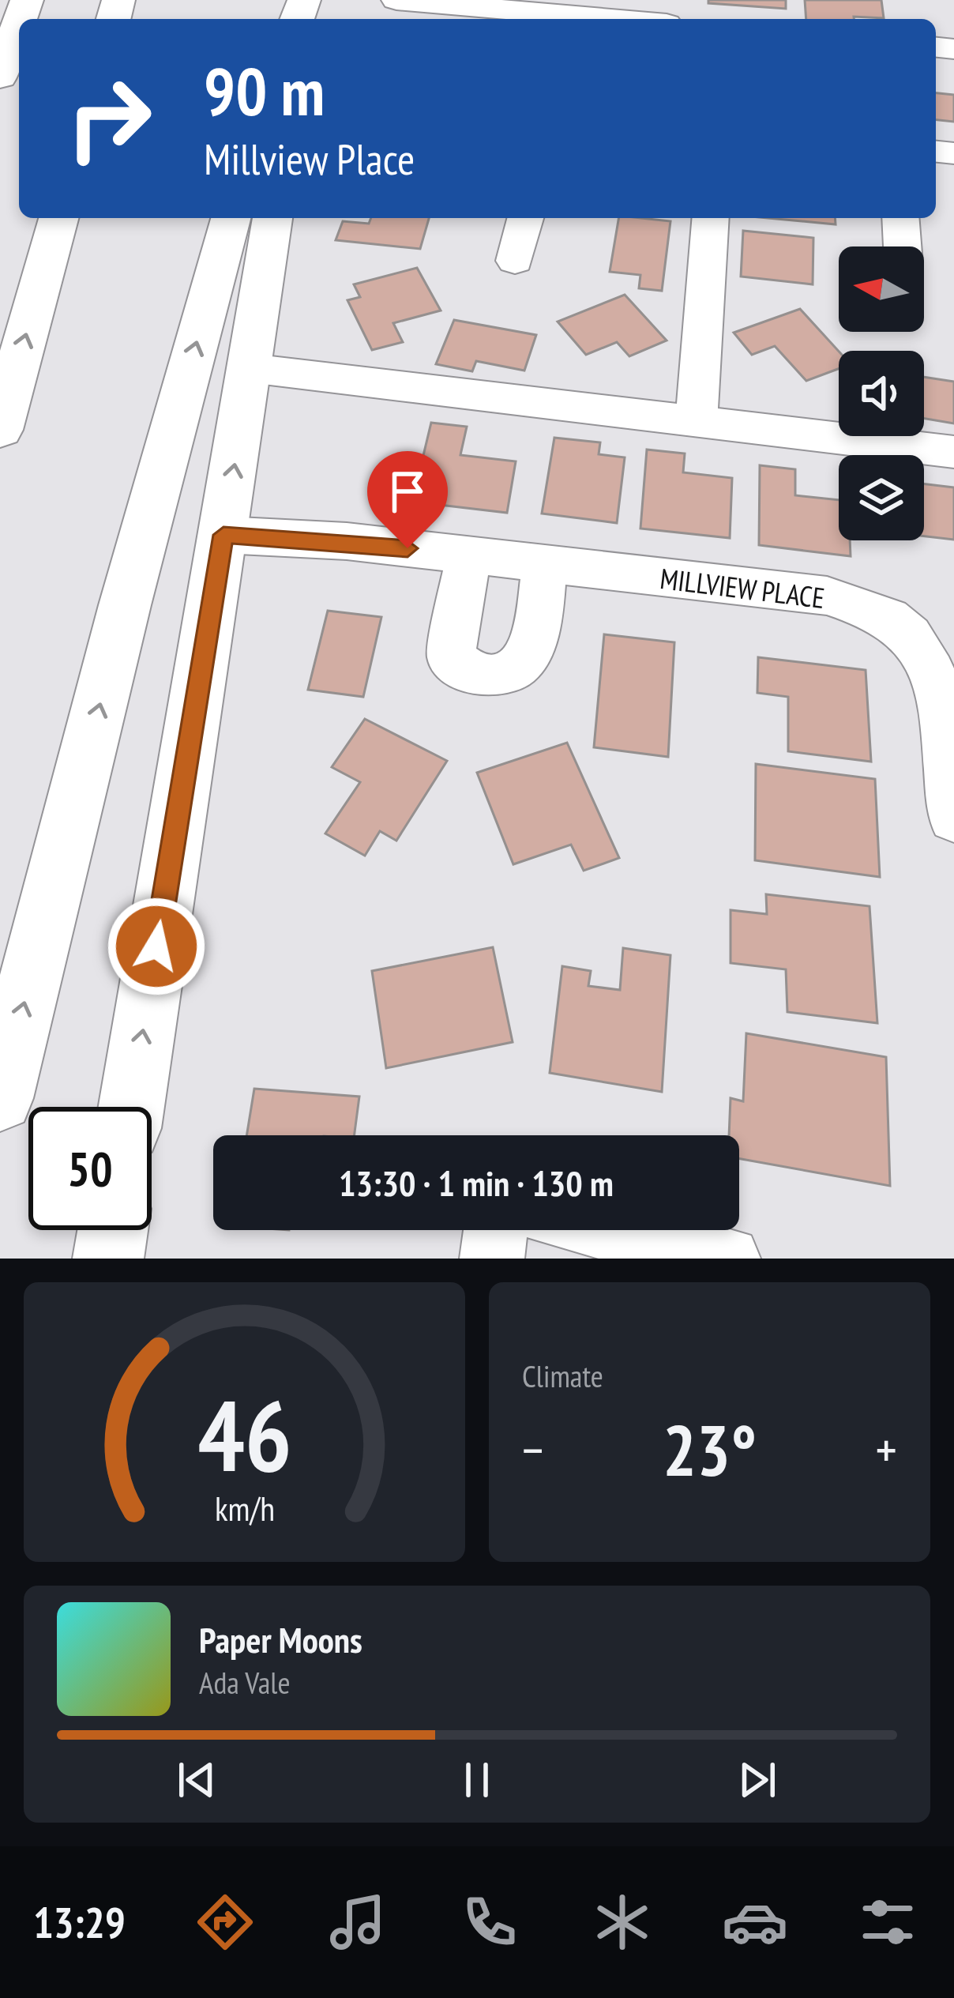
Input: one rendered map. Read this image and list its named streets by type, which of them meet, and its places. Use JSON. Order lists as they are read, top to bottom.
{
  "streets": {
    "street": ["MILLVIEW PLACE"]
  },
  "north": "left",
  "page": {
    "turn": ["90 m", "Millview Place"],
    "limit": "50",
    "trip": "13:30 · 1 min · 130 m",
    "tile": "Climate",
    "heat": ["−", "23°", "+"],
    "song": ["Paper Moons", "Ada Vale"],
    "tabs": "13:29",
    "gauge": ["46", "km/h"]
  }
}
